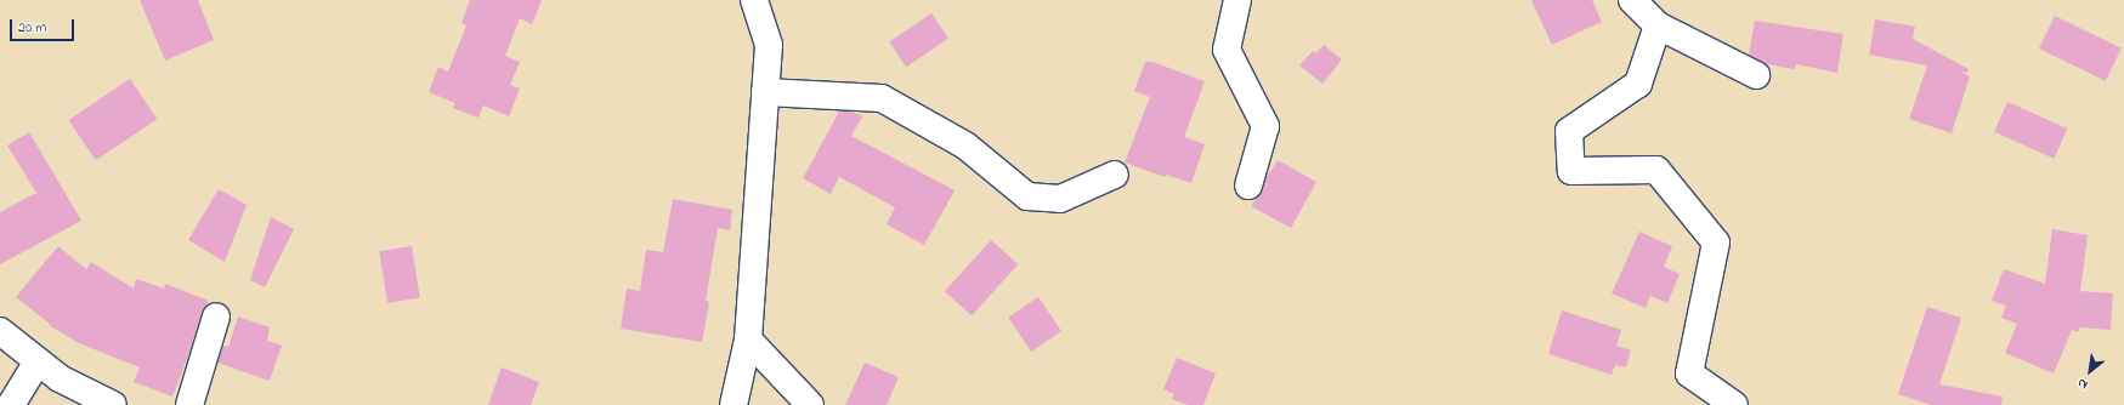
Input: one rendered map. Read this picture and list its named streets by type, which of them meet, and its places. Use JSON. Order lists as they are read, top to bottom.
{
  "scale_bar": "20 m",
  "north": "bottom left"
}
